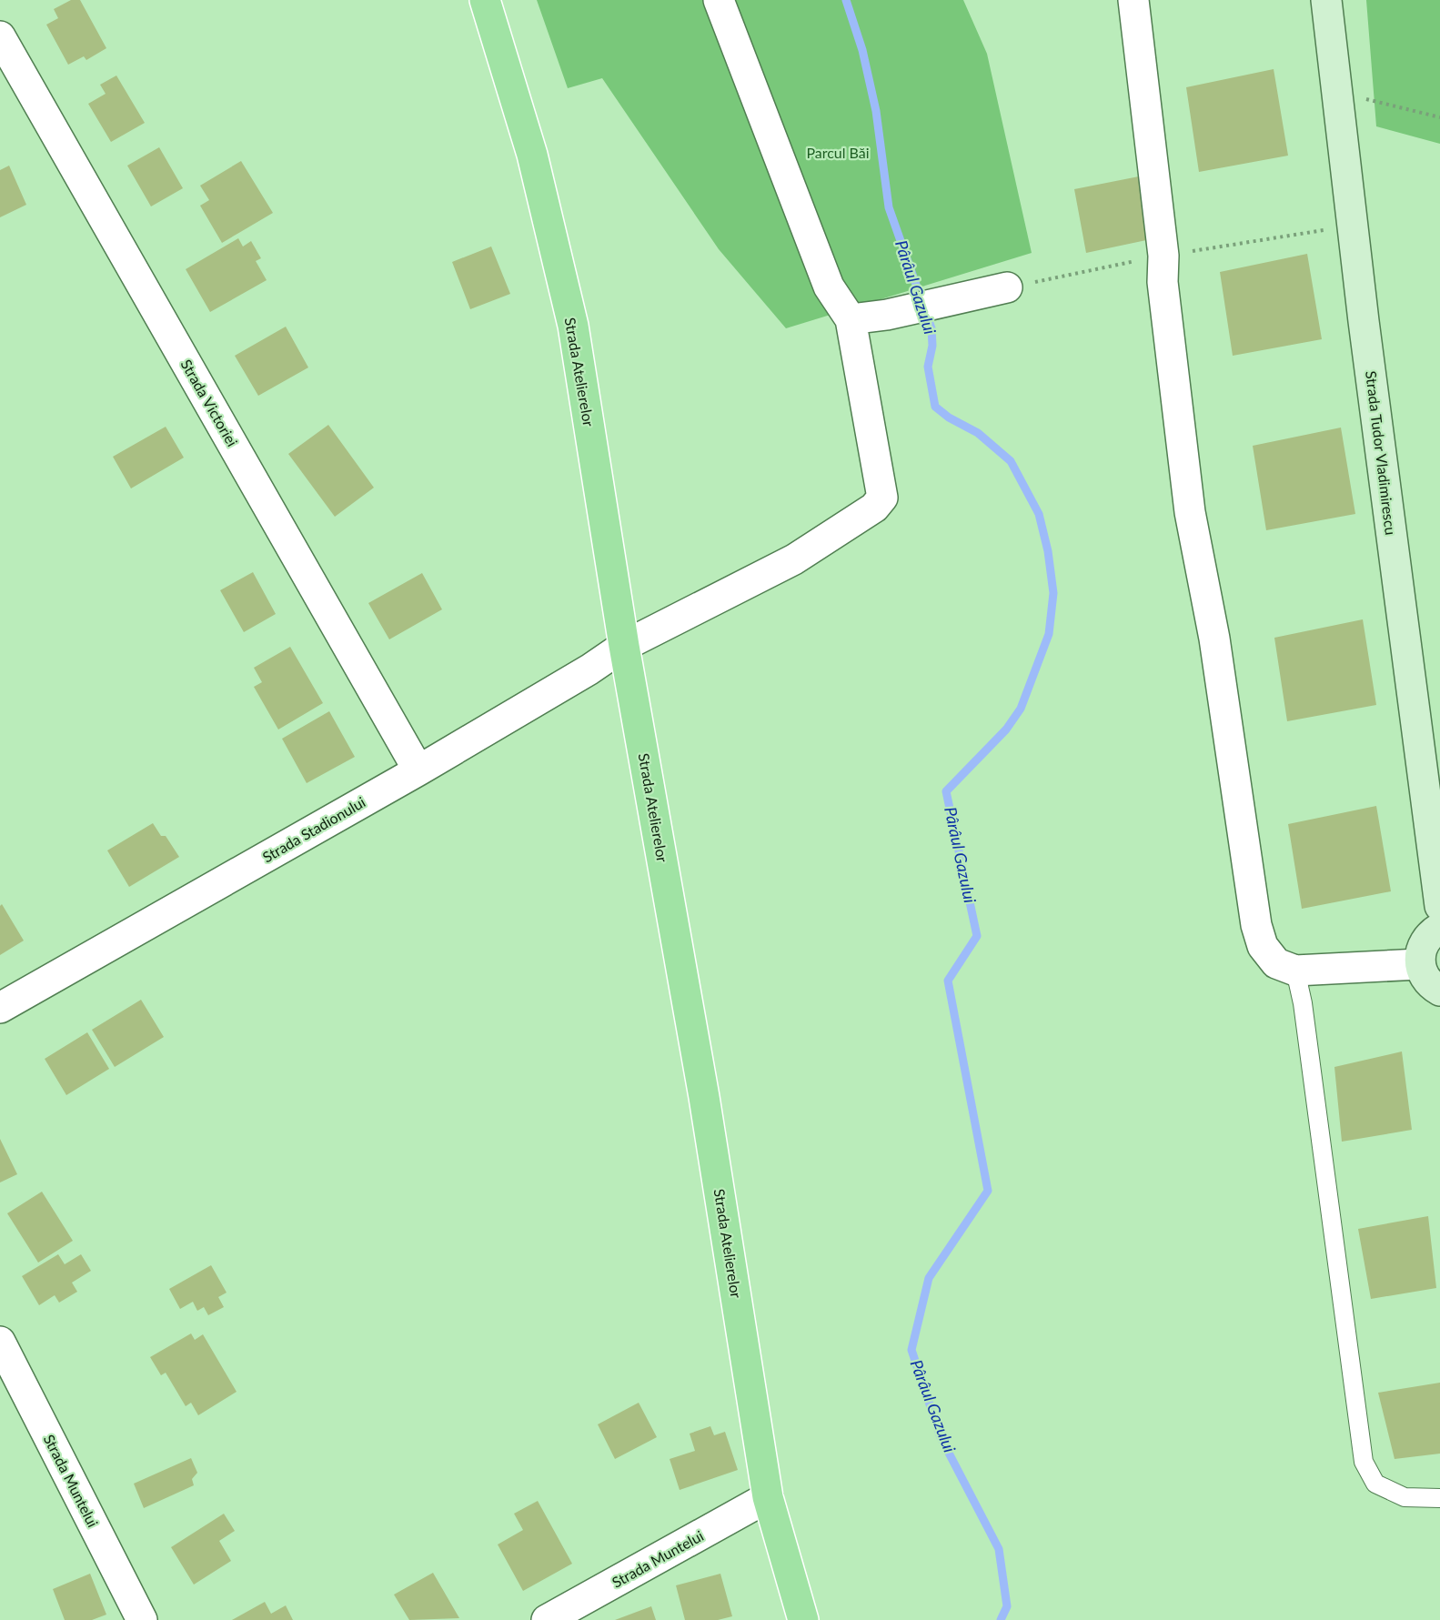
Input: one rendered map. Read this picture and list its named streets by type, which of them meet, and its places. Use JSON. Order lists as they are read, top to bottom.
{
  "streets": {
    "main road": ["Strada Atelierelor"],
    "street": [
      "Strada Victoriei",
      "Strada Tudor Vladimirescu",
      "Strada Stadionului",
      "Strada Muntelui"
    ]
  },
  "crossings": [
    ["Strada Atelierelor", "Strada Stadionului"],
    ["Strada Atelierelor", "Strada Muntelui"],
    ["Strada Victoriei", "Strada Stadionului"]
  ],
  "water": ["Pârâul Gazului"],
  "parks": ["Parcul Băi"]
}
